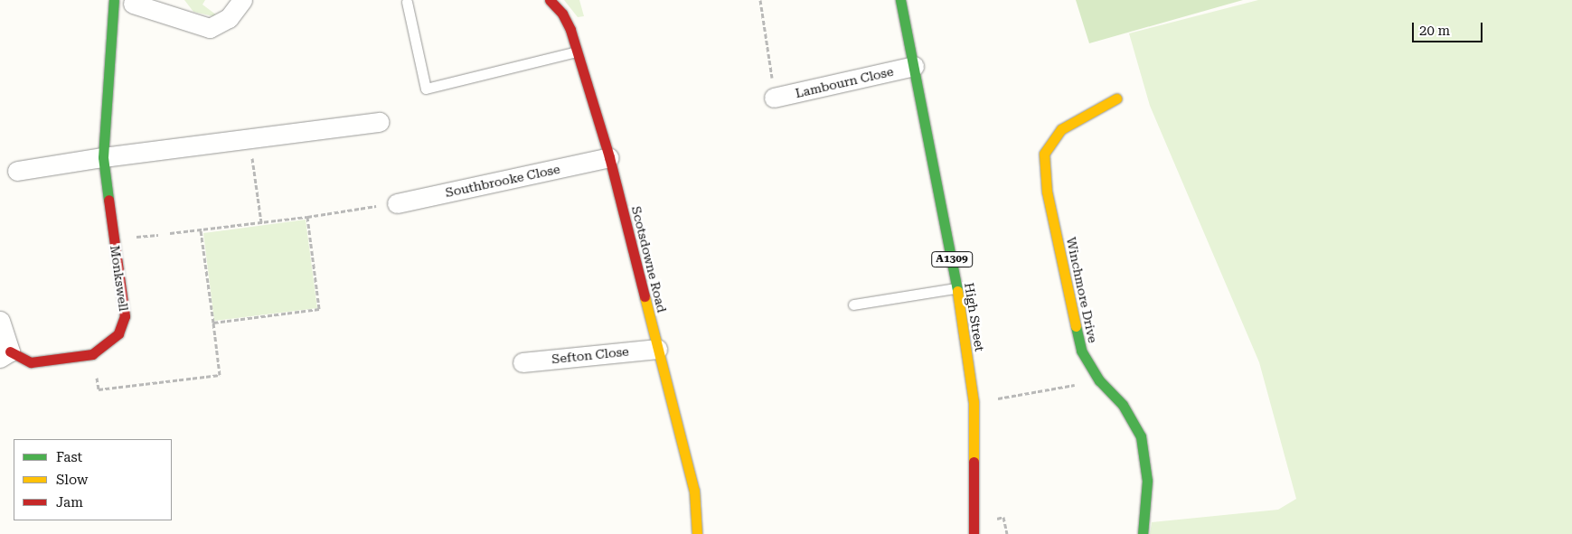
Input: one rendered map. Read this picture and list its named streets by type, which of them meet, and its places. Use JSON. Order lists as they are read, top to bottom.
{
  "streets": {
    "street": [
      "Lambourn Close",
      "Southbrooke Close",
      "Scotsdowne Road",
      "A1309",
      "Monkswell",
      "Winchmore Drive",
      "High Street",
      "Sefton Close"
    ]
  },
  "crossings": [
    ["Lambourn Close", "High Street"],
    ["Southbrooke Close", "Scotsdowne Road"],
    ["Scotsdowne Road", "Sefton Close"]
  ],
  "legend": ["Fast", "Slow", "Jam"],
  "scale_bar": "20 m"
}
